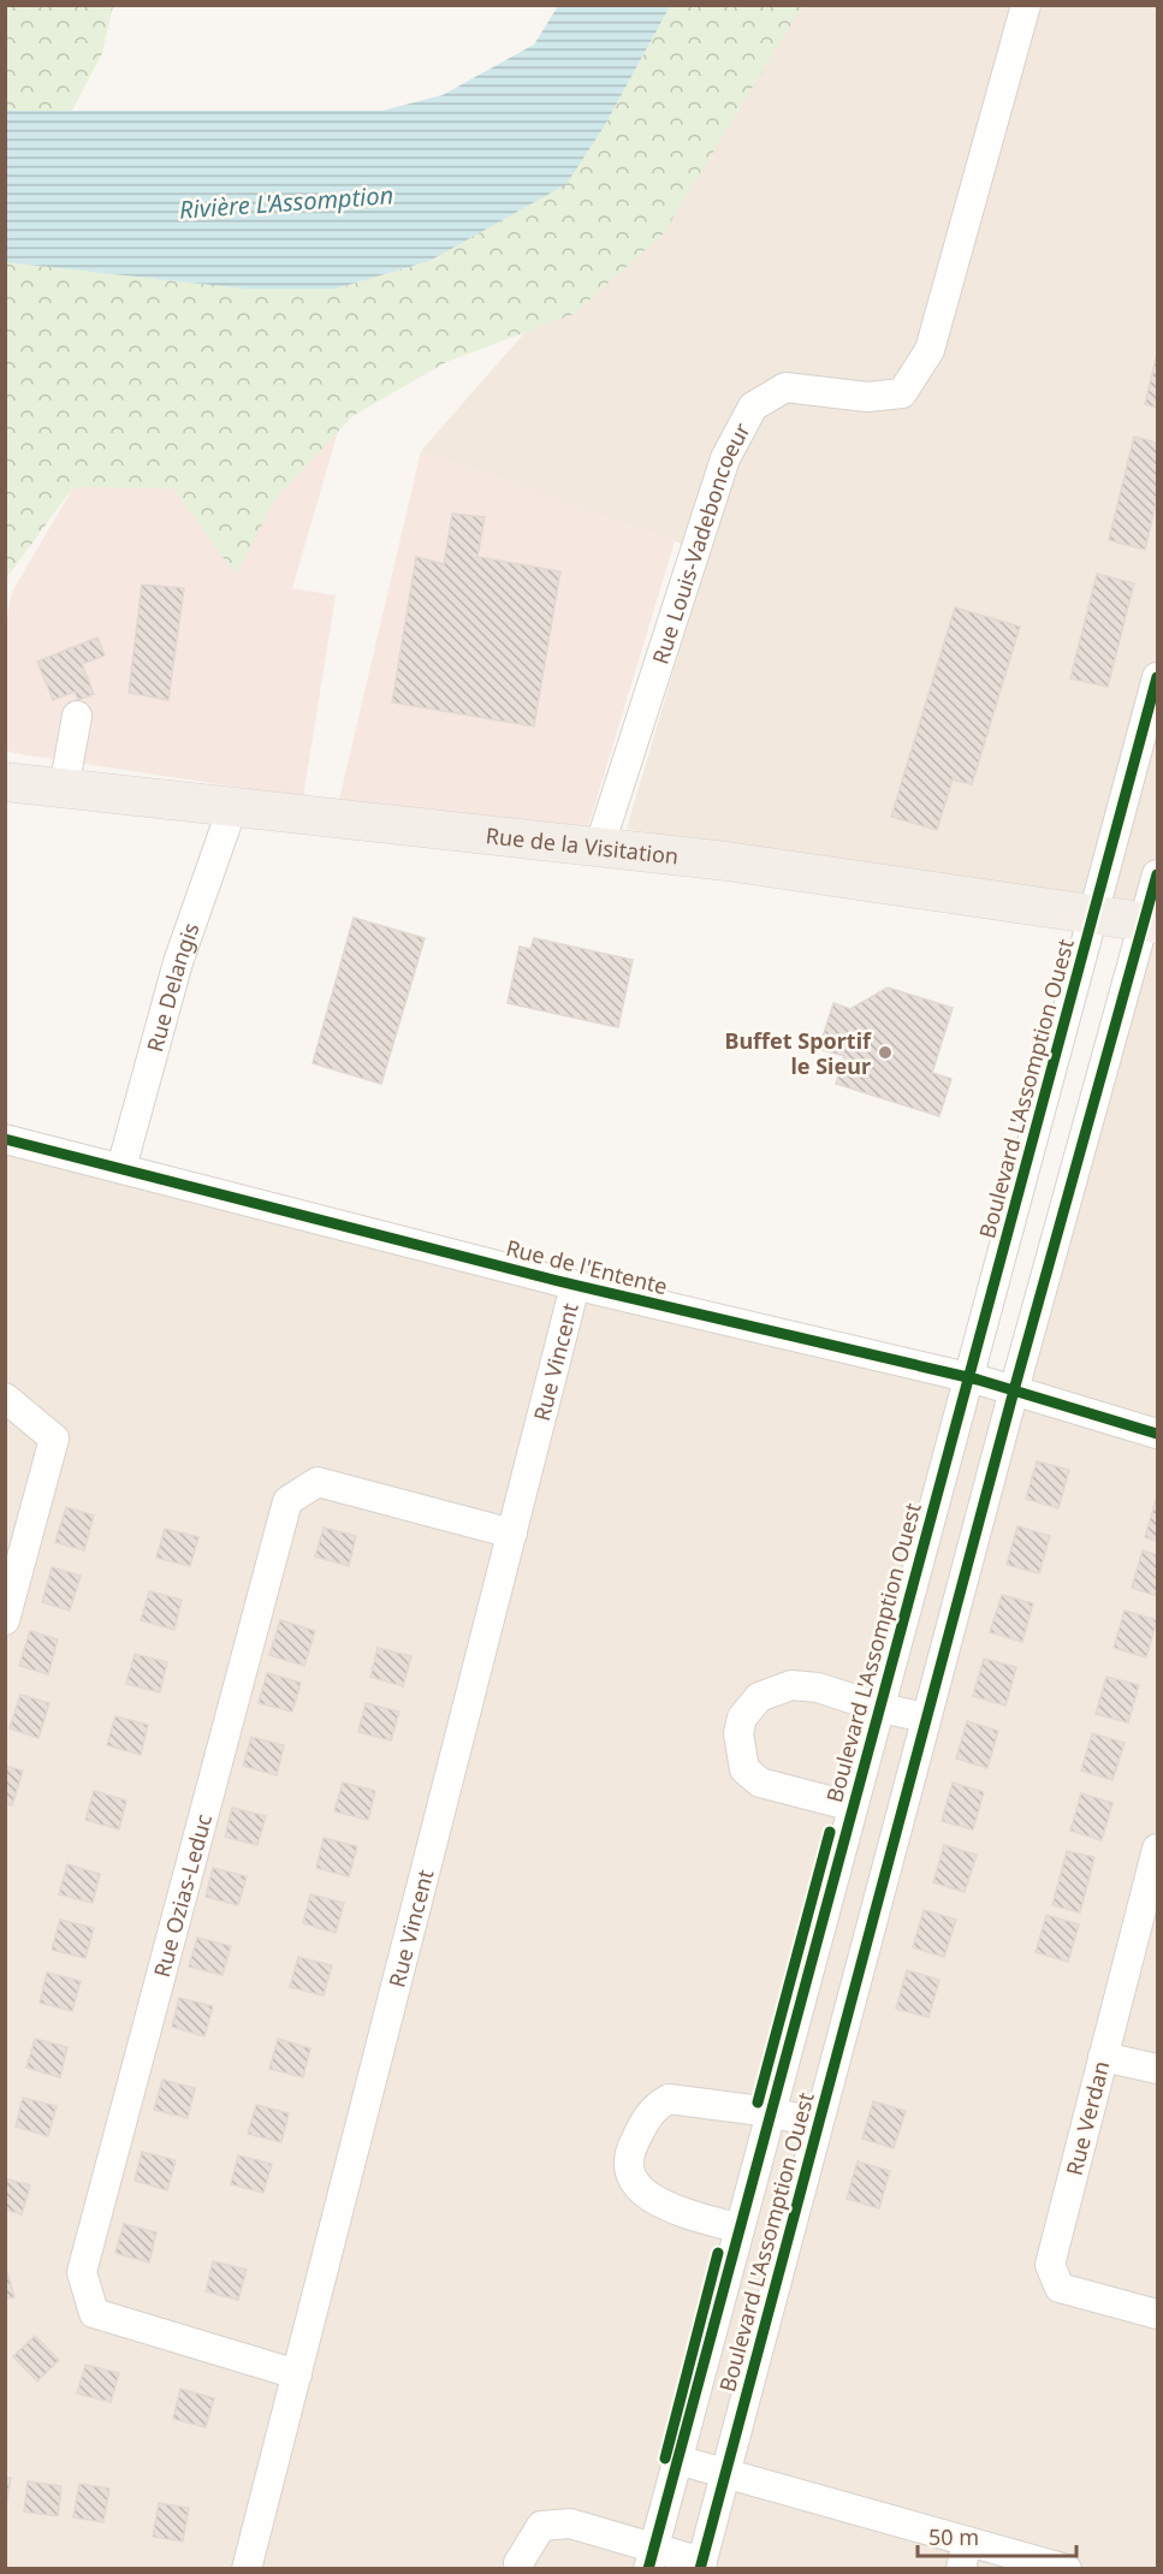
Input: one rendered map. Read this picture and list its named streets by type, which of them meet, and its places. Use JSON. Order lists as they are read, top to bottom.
{
  "streets": {
    "main road": ["Rue de la Visitation"],
    "street": [
      "Rue Louis-Vadeboncoeur",
      "Rue Delangis",
      "Boulevard L'Assomption Ouest",
      "Rue de l'Entente",
      "Rue Vincent",
      "Rue Ozias-Leduc",
      "Rue Verdan"
    ]
  },
  "crossings": [
    ["Rue Louis-Vadeboncoeur", "Rue de la Visitation"],
    ["Rue de la Visitation", "Rue Delangis"],
    ["Rue de la Visitation", "Boulevard L'Assomption Ouest"],
    ["Rue Delangis", "Rue de l'Entente"],
    ["Boulevard L'Assomption Ouest", "Rue de l'Entente"],
    ["Rue de l'Entente", "Rue Vincent"],
    ["Rue Vincent", "Rue Ozias-Leduc"]
  ],
  "water": ["Rivière L'Assomption"],
  "places": ["Buffet Sportif le Sieur"],
  "scale_bar": "50 m"
}
